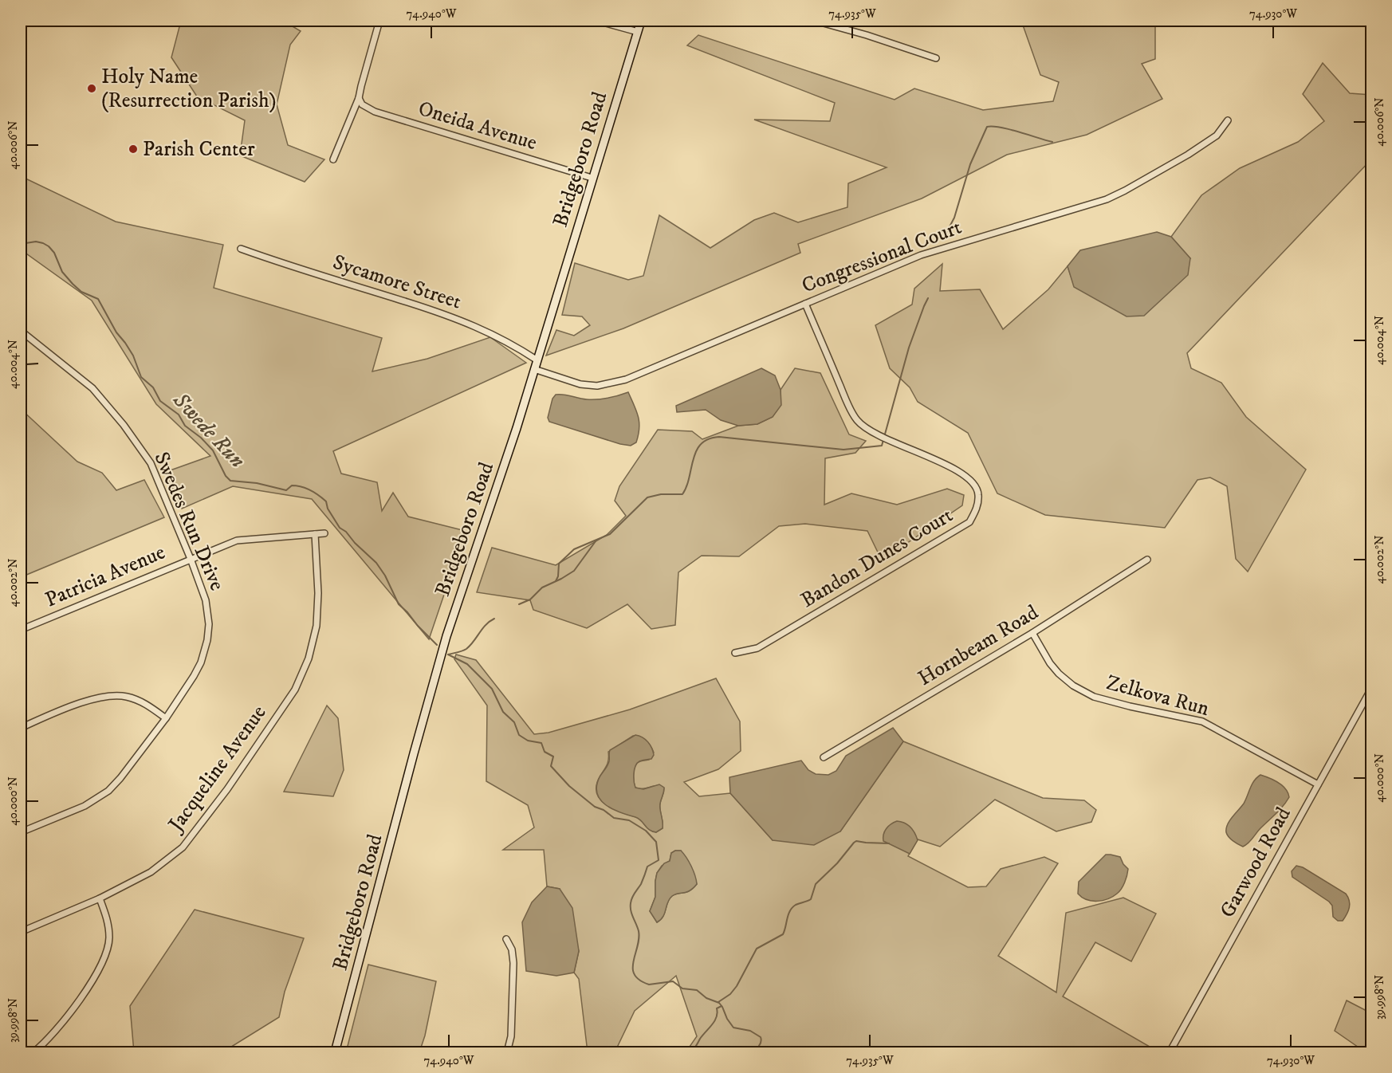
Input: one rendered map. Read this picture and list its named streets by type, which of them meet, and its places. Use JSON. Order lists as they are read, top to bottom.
{
  "streets": {
    "main road": ["Bridgeboro Road"],
    "street": [
      "Oneida Avenue",
      "Congressional Court",
      "Sycamore Street",
      "Swedes Run Drive",
      "Bandon Dunes Court",
      "Patricia Avenue",
      "Hornbeam Road",
      "Zelkova Run",
      "Jacqueline Avenue",
      "Garwood Road"
    ]
  },
  "crossings": [
    ["Oneida Avenue", "Bridgeboro Road"],
    ["Bridgeboro Road", "Congressional Court"],
    ["Bridgeboro Road", "Sycamore Street"],
    ["Congressional Court", "Bandon Dunes Court"],
    ["Swedes Run Drive", "Patricia Avenue"],
    ["Patricia Avenue", "Jacqueline Avenue"],
    ["Hornbeam Road", "Zelkova Run"],
    ["Zelkova Run", "Garwood Road"]
  ],
  "water": ["Swede Run"],
  "places": ["Holy Name (Resurrection Parish)", "Parish Center"],
  "coordinates": [
    "74.940°W",
    "74.935°W",
    "74.930°W",
    "40.006°N",
    "40.004°N",
    "40.002°N",
    "40.000°N",
    "39.998°N"
  ]
}
